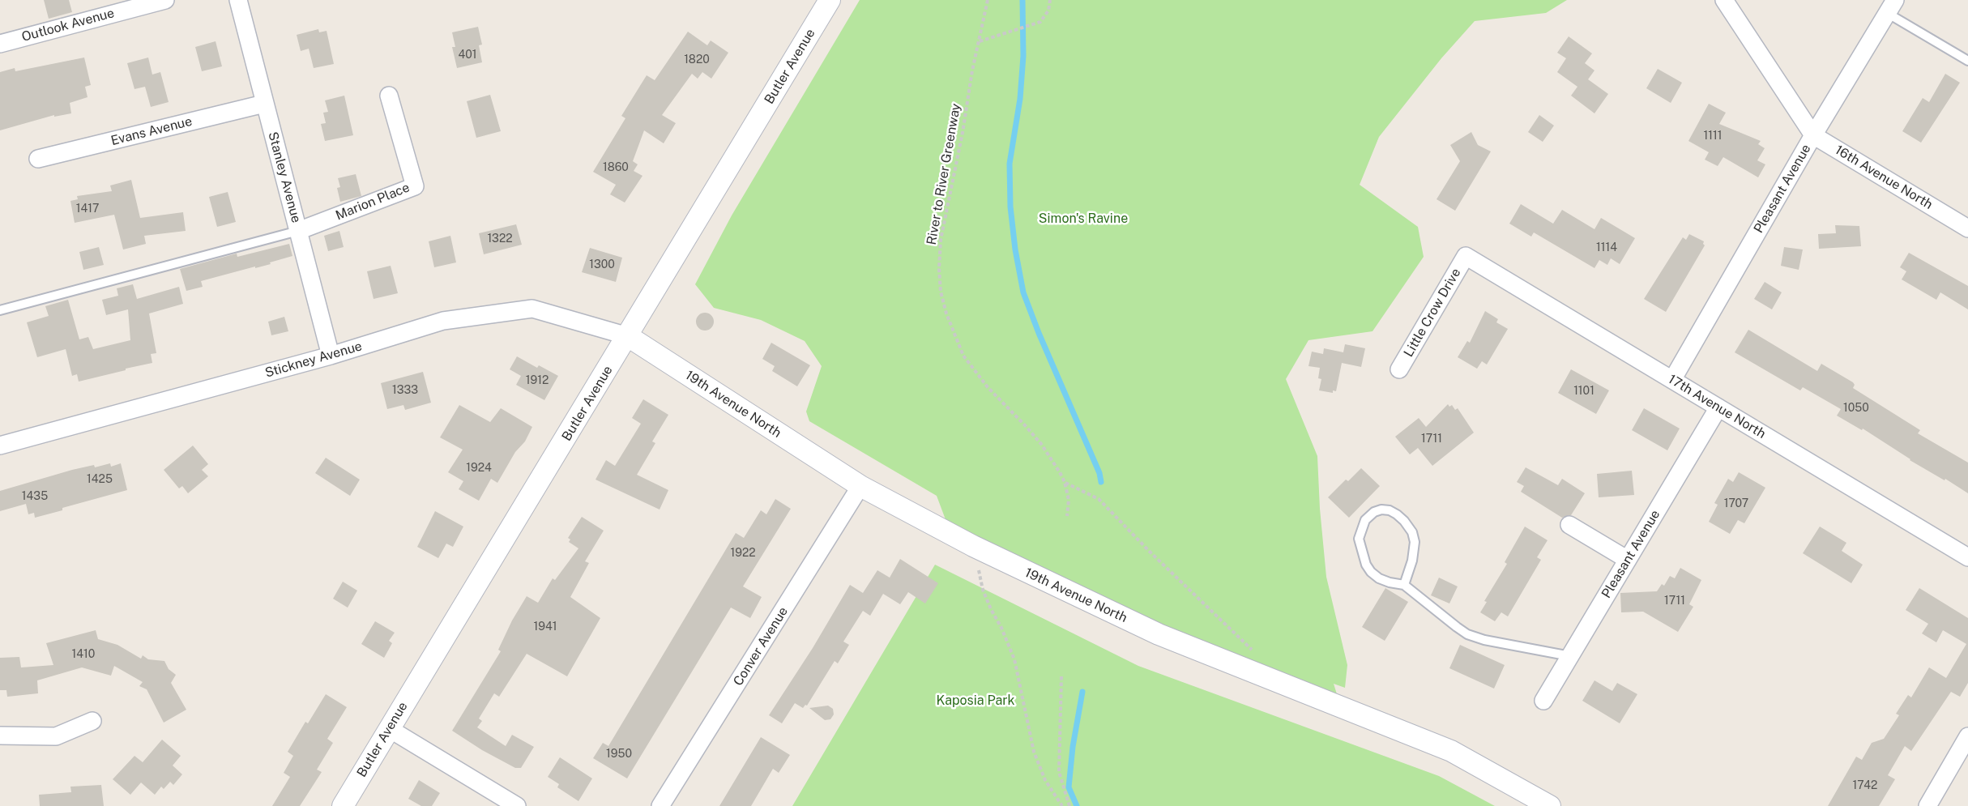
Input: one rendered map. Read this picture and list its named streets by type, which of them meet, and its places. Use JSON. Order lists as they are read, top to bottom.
{
  "streets": {
    "street": [
      "Outlook Avenue",
      "Butler Avenue",
      "Evans Avenue",
      "Stanley Avenue",
      "16th Avenue North",
      "Pleasant Avenue",
      "Marion Place",
      "Little Crow Drive",
      "Stickney Avenue",
      "19th Avenue North",
      "17th Avenue North",
      "Conver Avenue"
    ],
    "path": ["River to River Greenway"]
  },
  "crossings": [
    ["Butler Avenue", "Stickney Avenue"],
    ["Butler Avenue", "19th Avenue North"],
    ["Evans Avenue", "Stanley Avenue"],
    ["Stanley Avenue", "Marion Place"],
    ["Stanley Avenue", "Stickney Avenue"],
    ["16th Avenue North", "Pleasant Avenue"],
    ["Pleasant Avenue", "17th Avenue North"],
    ["Little Crow Drive", "17th Avenue North"],
    ["Stickney Avenue", "19th Avenue North"],
    ["19th Avenue North", "Conver Avenue"]
  ],
  "parks": ["Simon's Ravine", "Kaposia Park"],
  "house_numbers": [
    "401",
    "1820",
    "1111",
    "1860",
    "1417",
    "1322",
    "1114",
    "1300",
    "1912",
    "1333",
    "1101",
    "1050",
    "1711",
    "1924",
    "1425",
    "1435",
    "1707",
    "1922",
    "1711",
    "1941",
    "1410",
    "1950",
    "1742"
  ]
}
